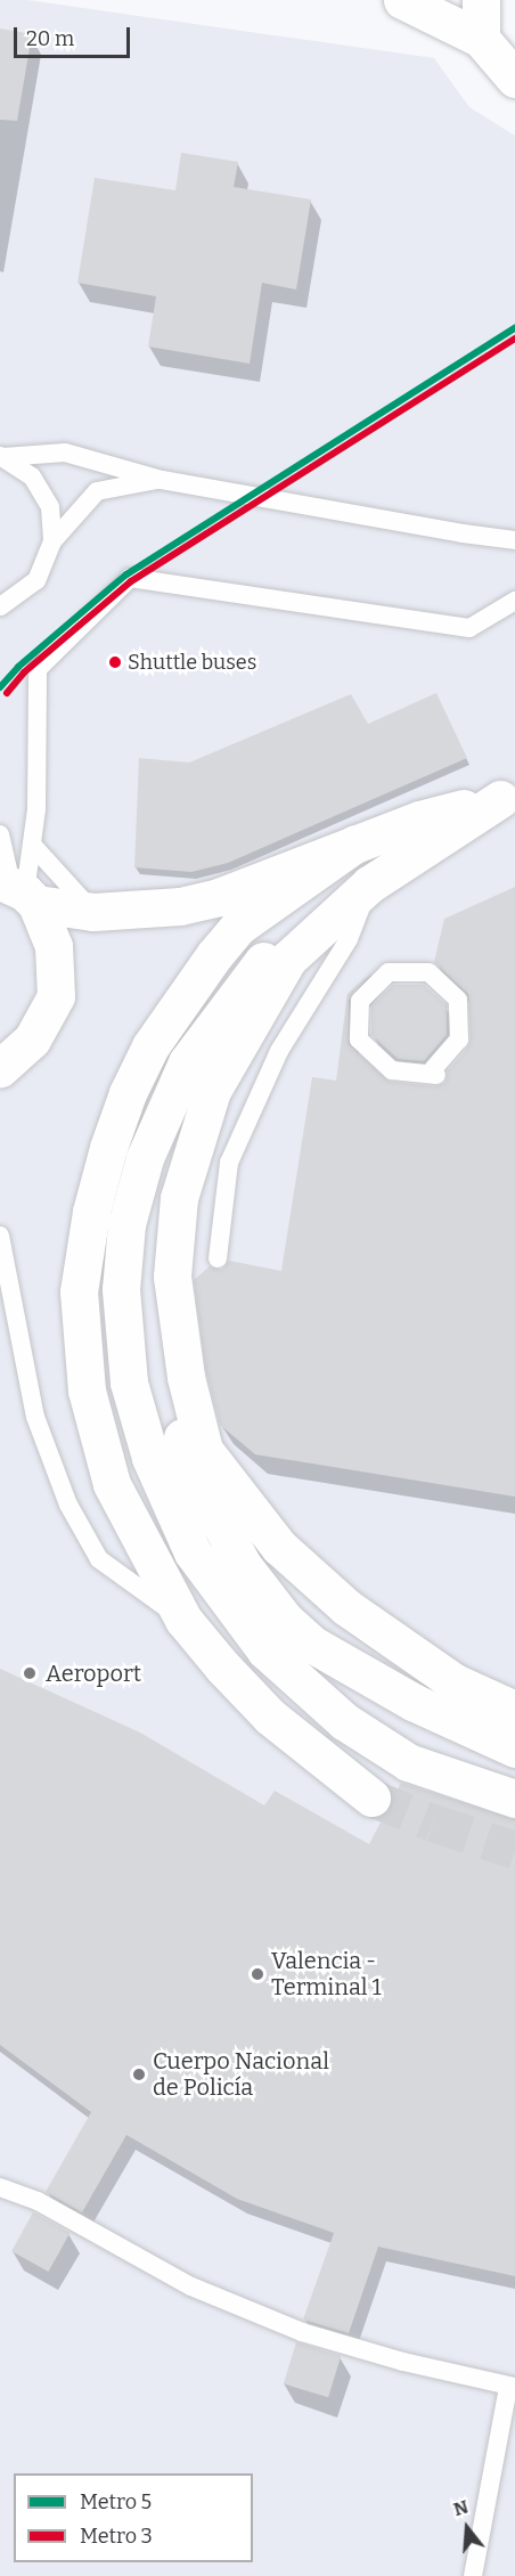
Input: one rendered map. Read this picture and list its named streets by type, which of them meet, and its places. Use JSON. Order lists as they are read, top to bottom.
{
  "places": [
    "Shuttle buses",
    "Aeroport",
    "Valencia - Terminal 1",
    "Cuerpo Nacional de Policía"
  ],
  "lines": ["metro line 5", "metro line 3"],
  "legend": ["Metro 5", "Metro 3"],
  "scale_bar": "20 m",
  "north": "top"
}
